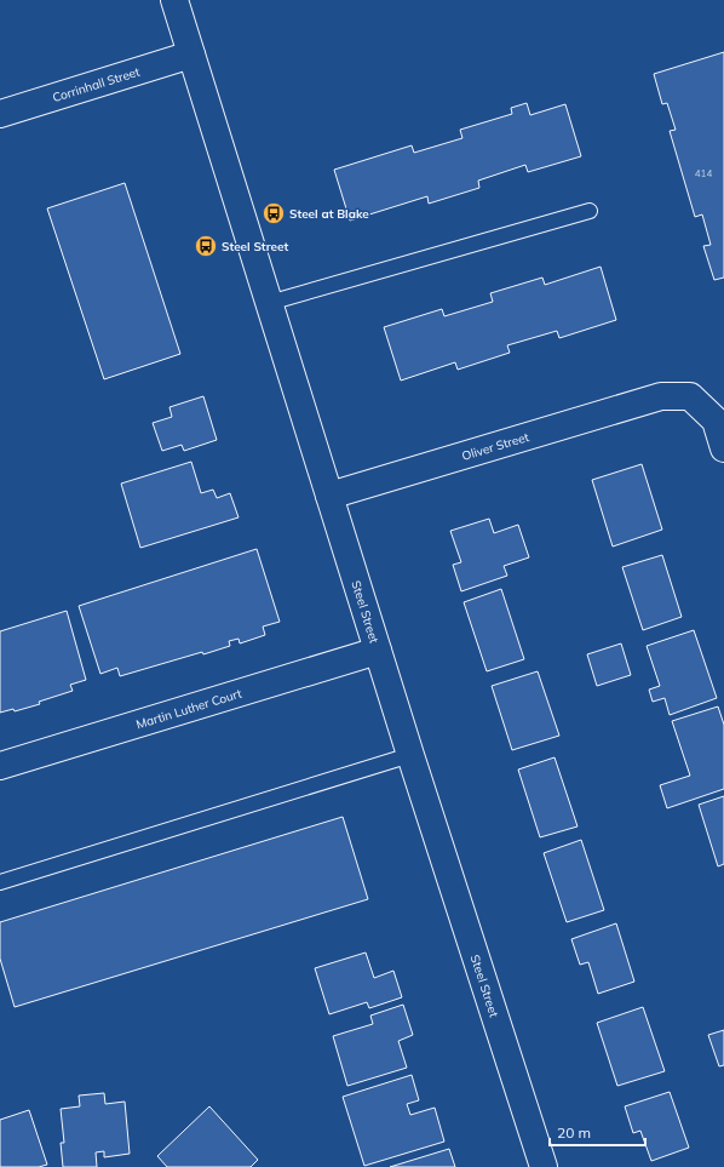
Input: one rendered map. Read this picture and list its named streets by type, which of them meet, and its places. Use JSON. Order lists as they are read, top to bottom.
{
  "streets": {
    "street": [
      "Corrinhall Street",
      "Oliver Street",
      "Steel Street",
      "Martin Luther Court"
    ]
  },
  "crossings": [
    ["Corrinhall Street", "Steel Street"],
    ["Oliver Street", "Steel Street"],
    ["Steel Street", "Martin Luther Court"]
  ],
  "places": {
    "bus stop": ["Steel at Blake", "Steel Street"]
  },
  "house_numbers": ["414"],
  "scale_bar": "20 m"
}
